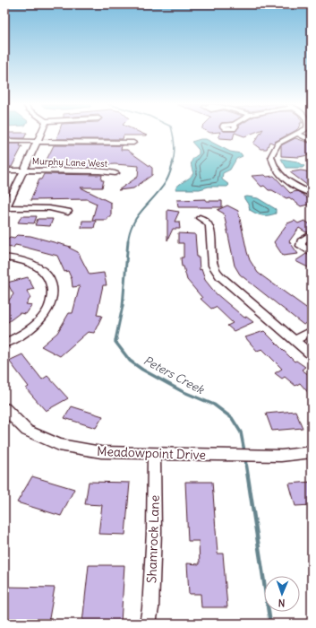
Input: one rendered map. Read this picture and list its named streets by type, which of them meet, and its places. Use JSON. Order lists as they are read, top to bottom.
{
  "streets": {
    "street": ["Murphy Lane West", "Meadowpoint Drive", "Shamrock Lane"]
  },
  "crossings": [
    ["Meadowpoint Drive", "Shamrock Lane"]
  ],
  "water": ["Peters Creek"],
  "north": "bottom"
}
